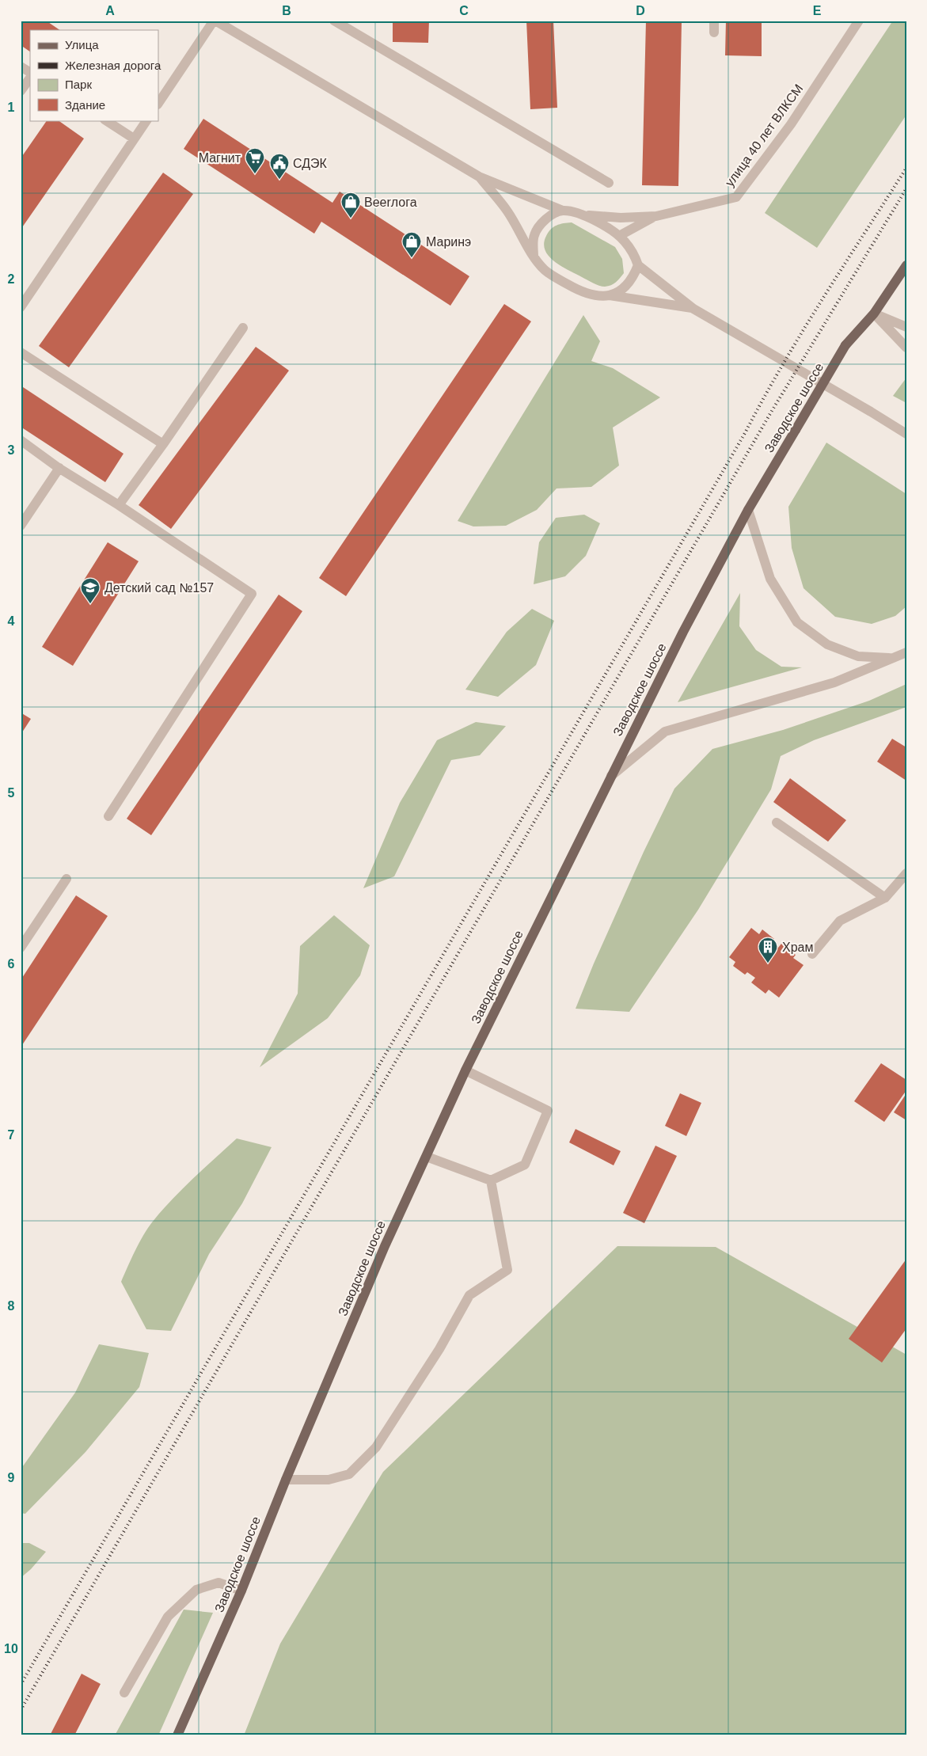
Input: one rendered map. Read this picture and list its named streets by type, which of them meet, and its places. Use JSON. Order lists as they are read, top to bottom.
{
  "streets": {
    "main road": ["Заводское шоссе"],
    "street": ["улица 40 лет ВЛКСМ"]
  },
  "places": {
    "supermarket": ["Магнит"],
    "public building": ["СДЭК"],
    "shop": ["Beerлога", "Маринэ"],
    "school or university": ["Детский сад №157"],
    "building": ["Храм"]
  },
  "legend": [
    "Улица",
    "Железная дорога",
    "Парк",
    "Здание"
  ],
  "grid": {
    "columns": [
      "A",
      "B",
      "C",
      "D",
      "E"
    ],
    "rows": [
      "1",
      "2",
      "3",
      "4",
      "5",
      "6",
      "7",
      "8",
      "9",
      "10"
    ]
  }
}
